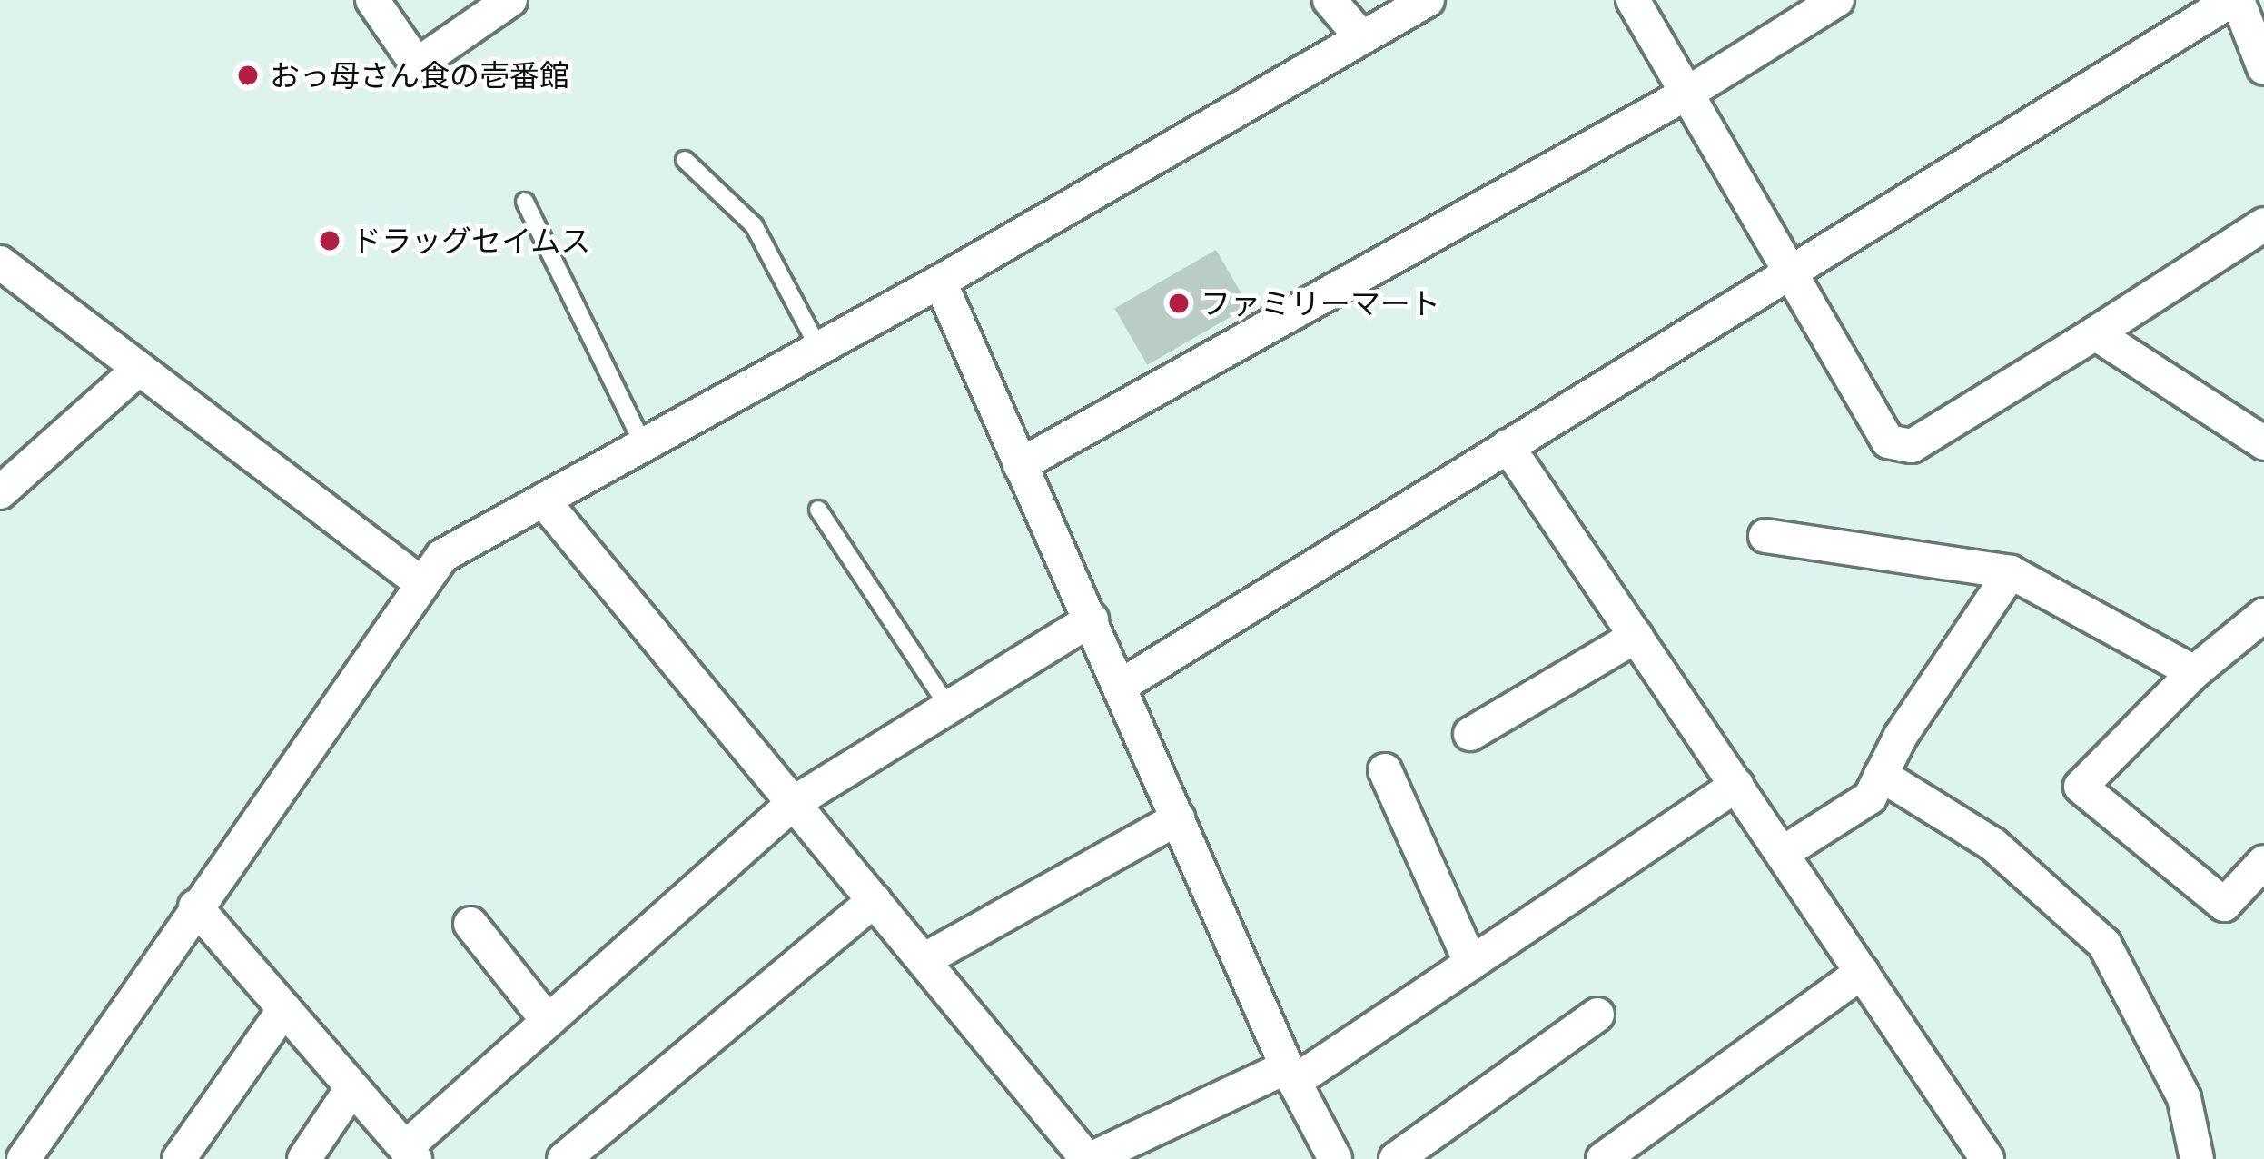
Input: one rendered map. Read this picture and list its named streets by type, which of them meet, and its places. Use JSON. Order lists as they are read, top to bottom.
{
  "places": ["おっ母さん食の壱番館", "ドラッグセイムス", "ファミリーマート"]
}
